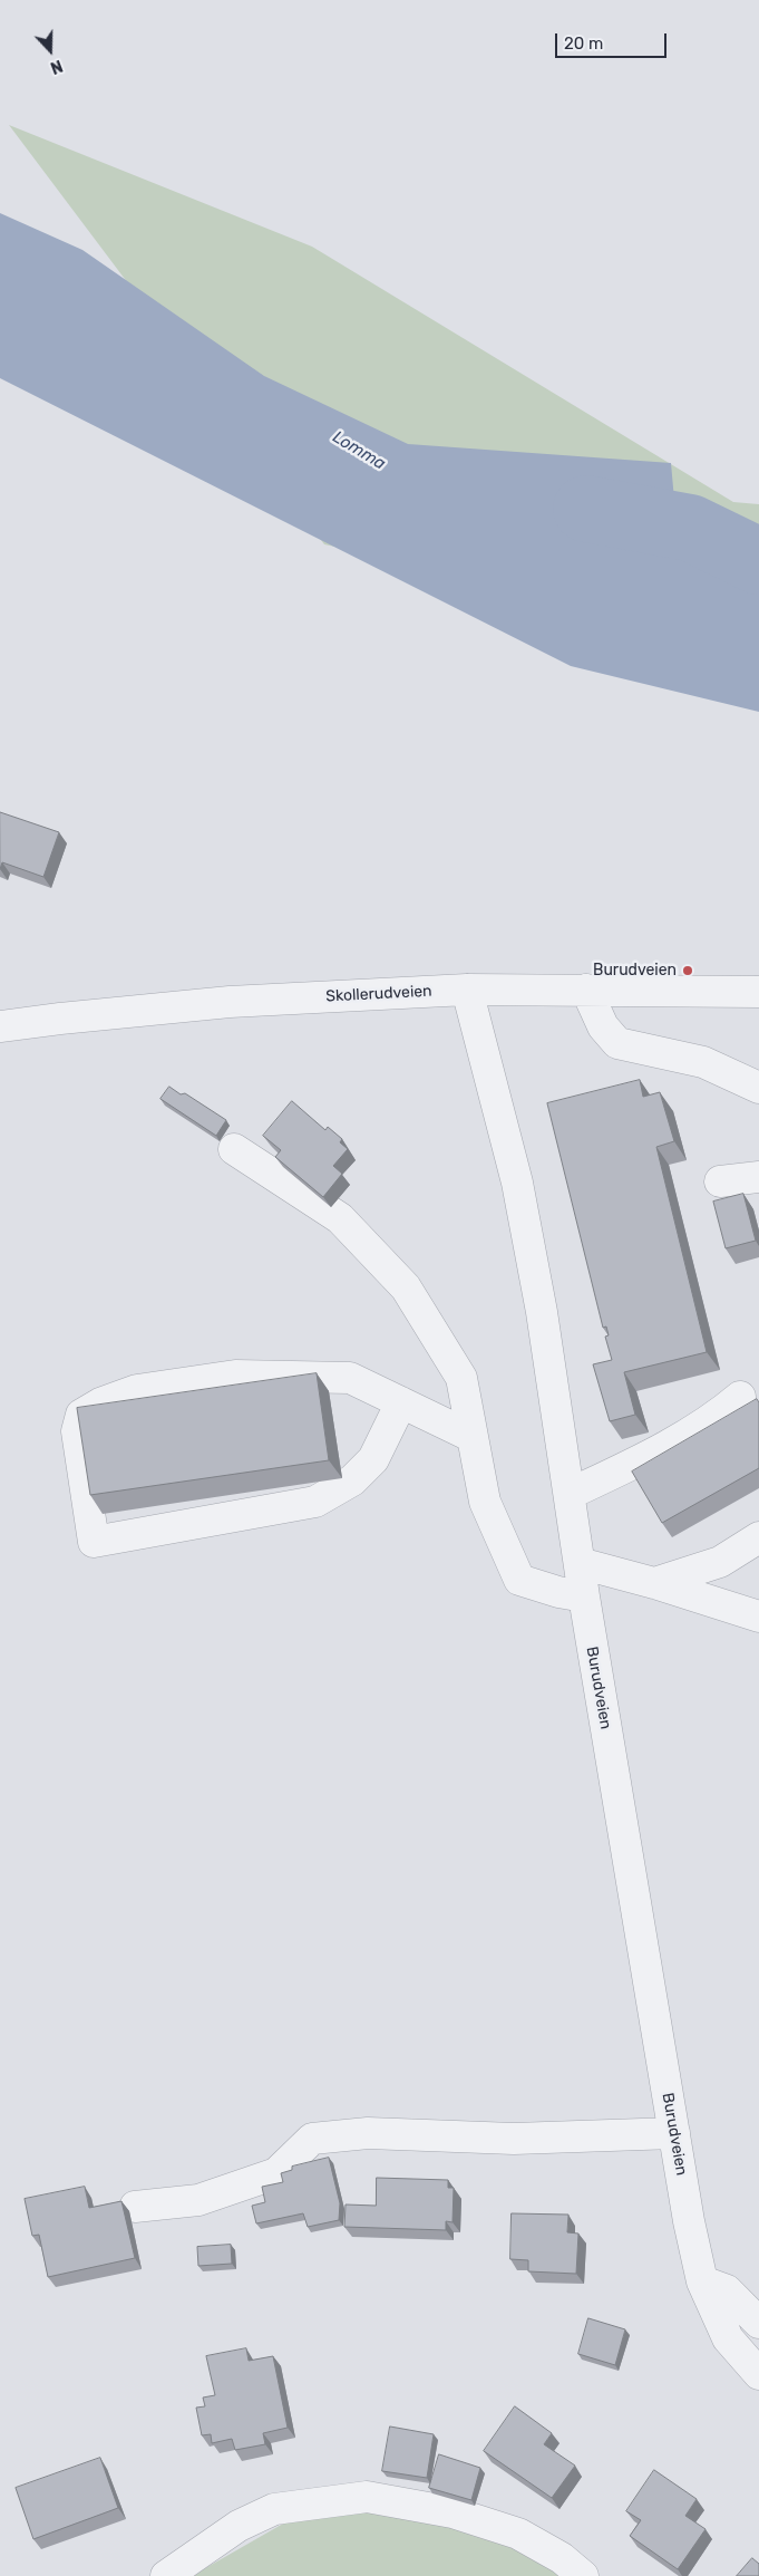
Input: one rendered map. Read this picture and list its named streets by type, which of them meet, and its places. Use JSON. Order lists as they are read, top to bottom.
{
  "streets": {
    "street": ["Skollerudveien", "Burudveien"]
  },
  "crossings": [
    ["Skollerudveien", "Burudveien"]
  ],
  "water": ["Lomma"],
  "places": ["Burudveien"],
  "scale_bar": "20 m",
  "north": "bottom"
}
